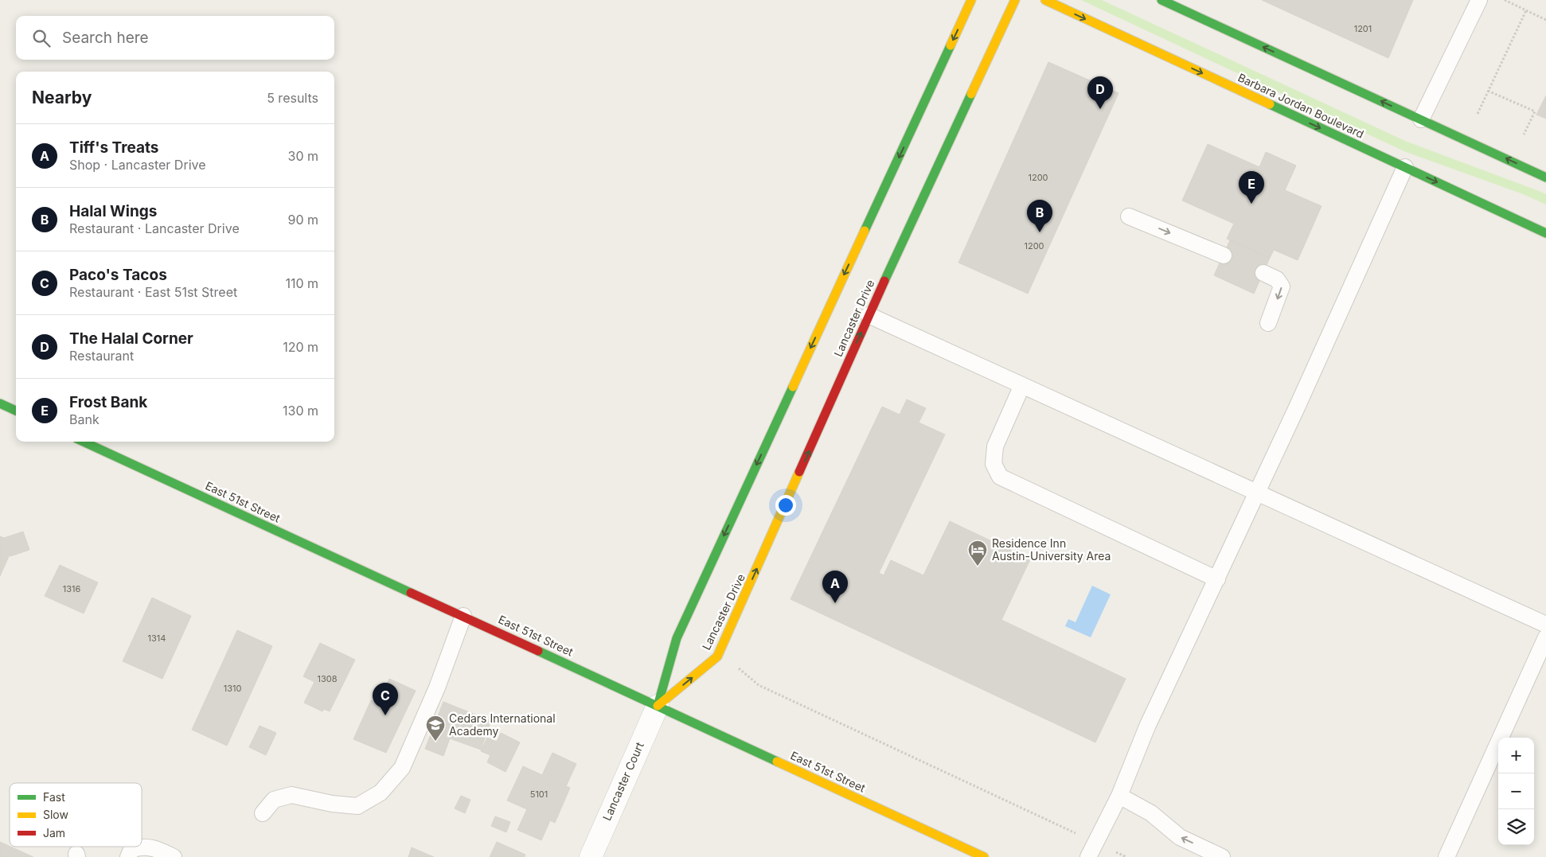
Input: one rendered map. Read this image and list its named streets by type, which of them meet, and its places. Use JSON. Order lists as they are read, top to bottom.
{
  "streets": {
    "street": [
      "Barbara Jordan Boulevard",
      "Lancaster Drive",
      "East 51st Street",
      "Lancaster Court"
    ]
  },
  "crossings": [
    ["Lancaster Drive", "East 51st Street"],
    ["Lancaster Drive", "Lancaster Court"],
    ["East 51st Street", "Lancaster Court"]
  ],
  "places": {
    "hotel": ["Residence Inn Austin-University Area"],
    "school or university": ["Cedars International Academy"]
  },
  "house_numbers": [
    "1201",
    "1200",
    "1200",
    "1316",
    "1314",
    "1308",
    "1310",
    "5101"
  ],
  "legend": ["Fast", "Slow", "Jam"],
  "page": {
    "search": "Search here",
    "heading": ["Nearby", "5 results"],
    "pins": [
      "D",
      "E",
      "B",
      "A",
      "C"
    ],
    "list": [
      {
        "mark": "A",
        "name": "Tiff's Treats",
        "note": "Shop · Lancaster Drive",
        "value": "30 m"
      },
      {
        "mark": "B",
        "name": "Halal Wings",
        "note": "Restaurant · Lancaster Drive",
        "value": "90 m"
      },
      {
        "mark": "C",
        "name": "Paco's Tacos",
        "note": "Restaurant · East 51st Street",
        "value": "110 m"
      },
      {
        "mark": "D",
        "name": "The Halal Corner",
        "note": "Restaurant",
        "value": "120 m"
      },
      {
        "mark": "E",
        "name": "Frost Bank",
        "note": "Bank",
        "value": "130 m"
      }
    ],
    "map_buttons": ["+", "−"]
  }
}
